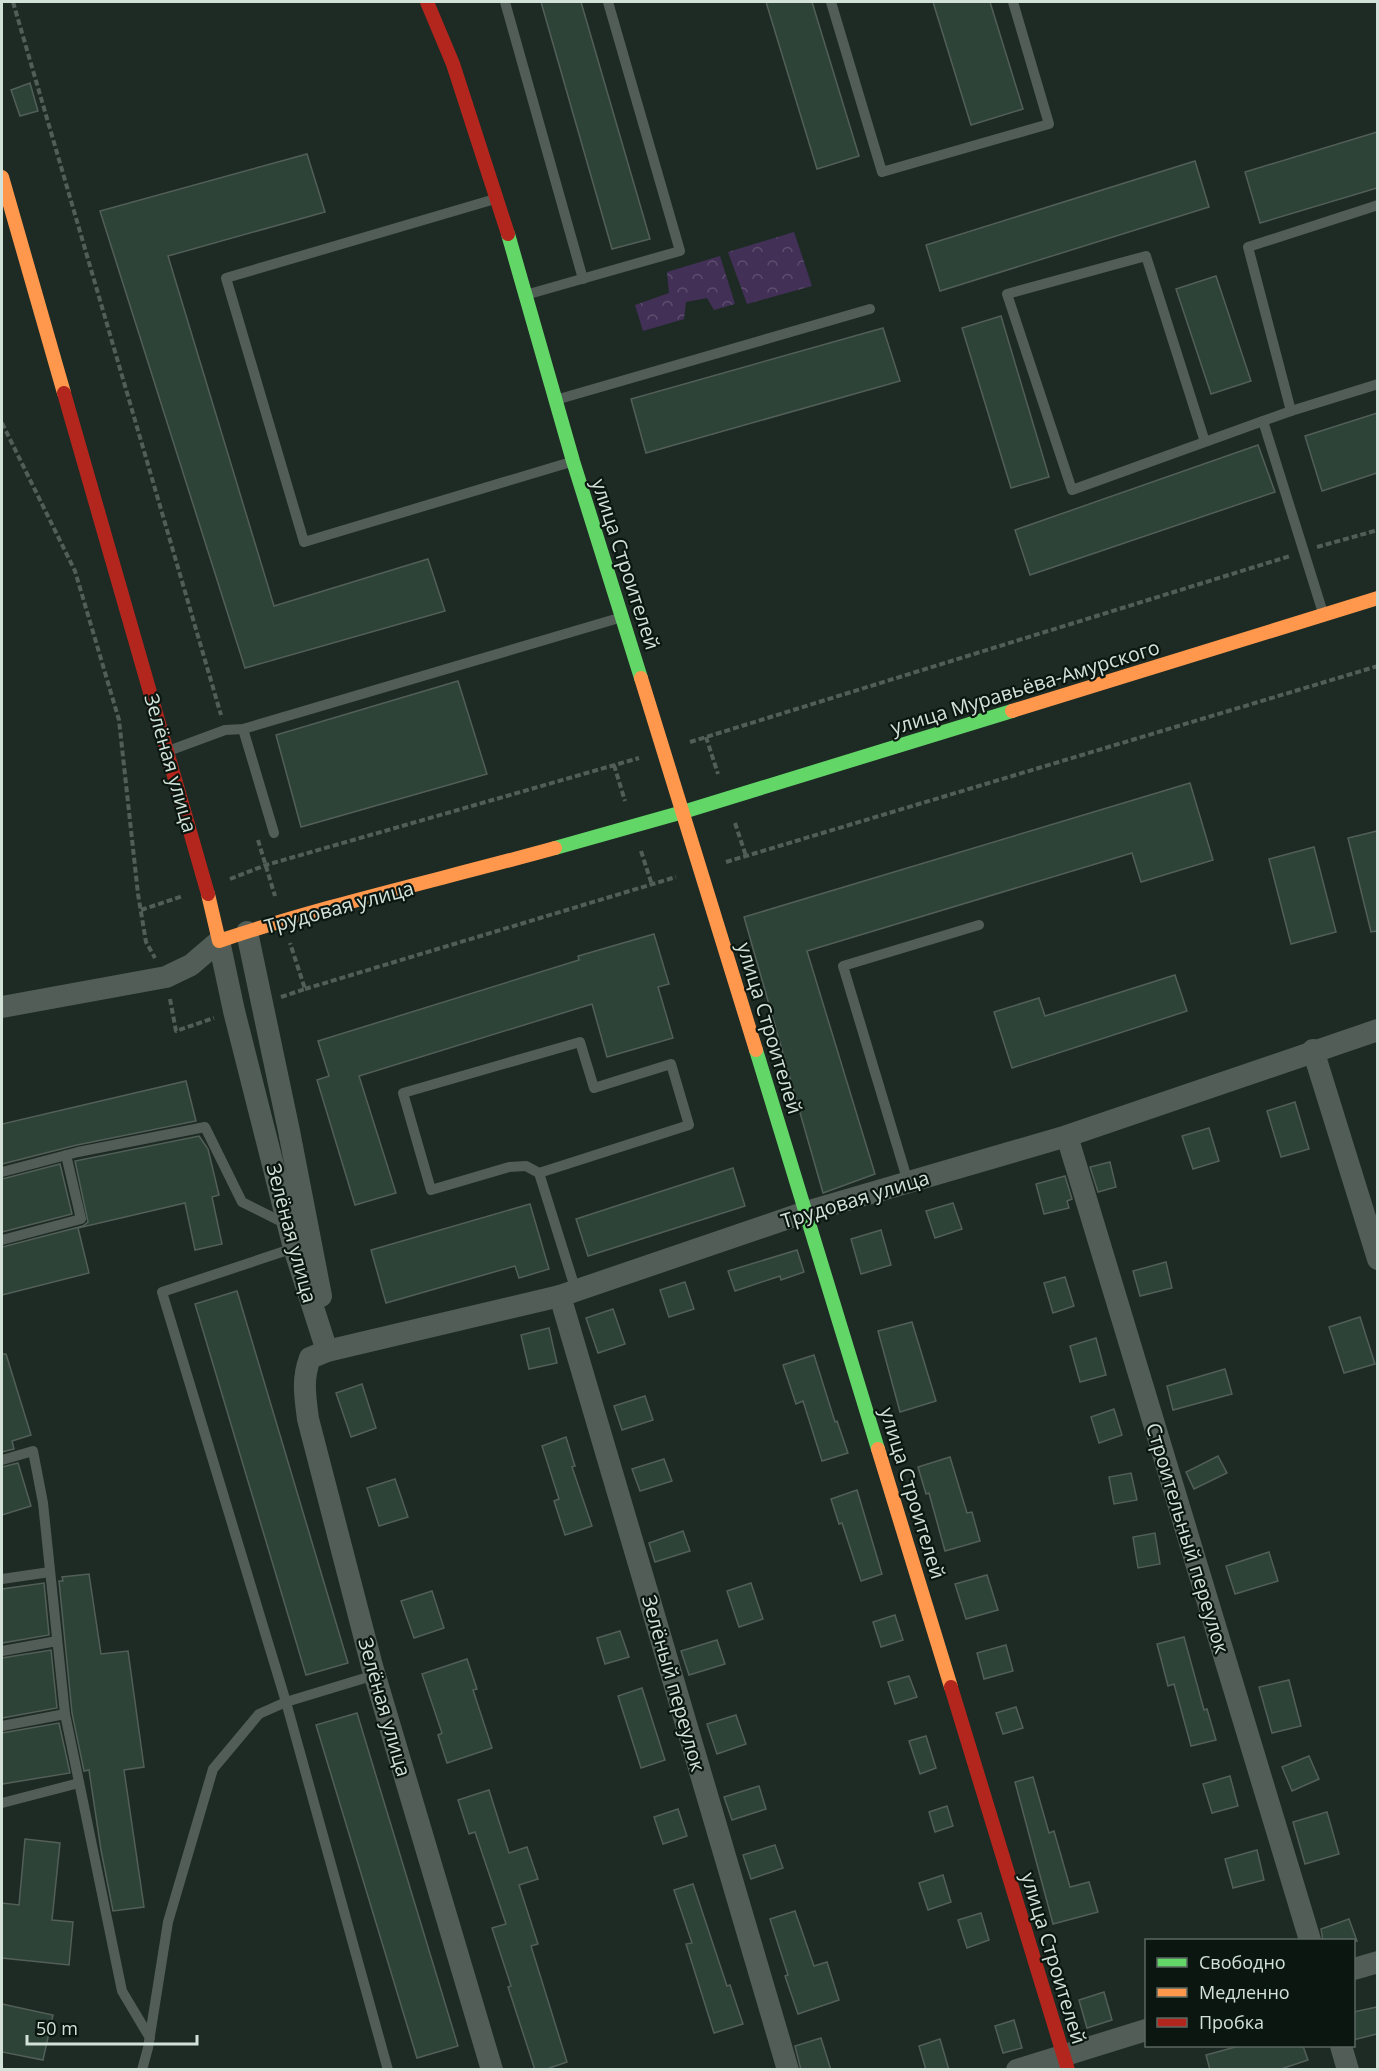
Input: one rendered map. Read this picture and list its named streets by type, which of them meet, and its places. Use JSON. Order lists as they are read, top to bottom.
{
  "streets": {
    "street": [
      "улица Строителей",
      "улица Муравьёва-Амурского",
      "Зелёная улица",
      "Трудовая улица",
      "Строительный переулок",
      "Зелёный переулок"
    ]
  },
  "crossings": [
    ["улица Строителей", "улица Муравьёва-Амурского"],
    ["улица Строителей", "Трудовая улица"],
    ["улица Муравьёва-Амурского", "Трудовая улица"],
    ["Зелёная улица", "Трудовая улица"],
    ["Трудовая улица", "Строительный переулок"],
    ["Трудовая улица", "Зелёный переулок"]
  ],
  "legend": ["Свободно", "Медленно", "Пробка"],
  "scale_bar": "50 m"
}
